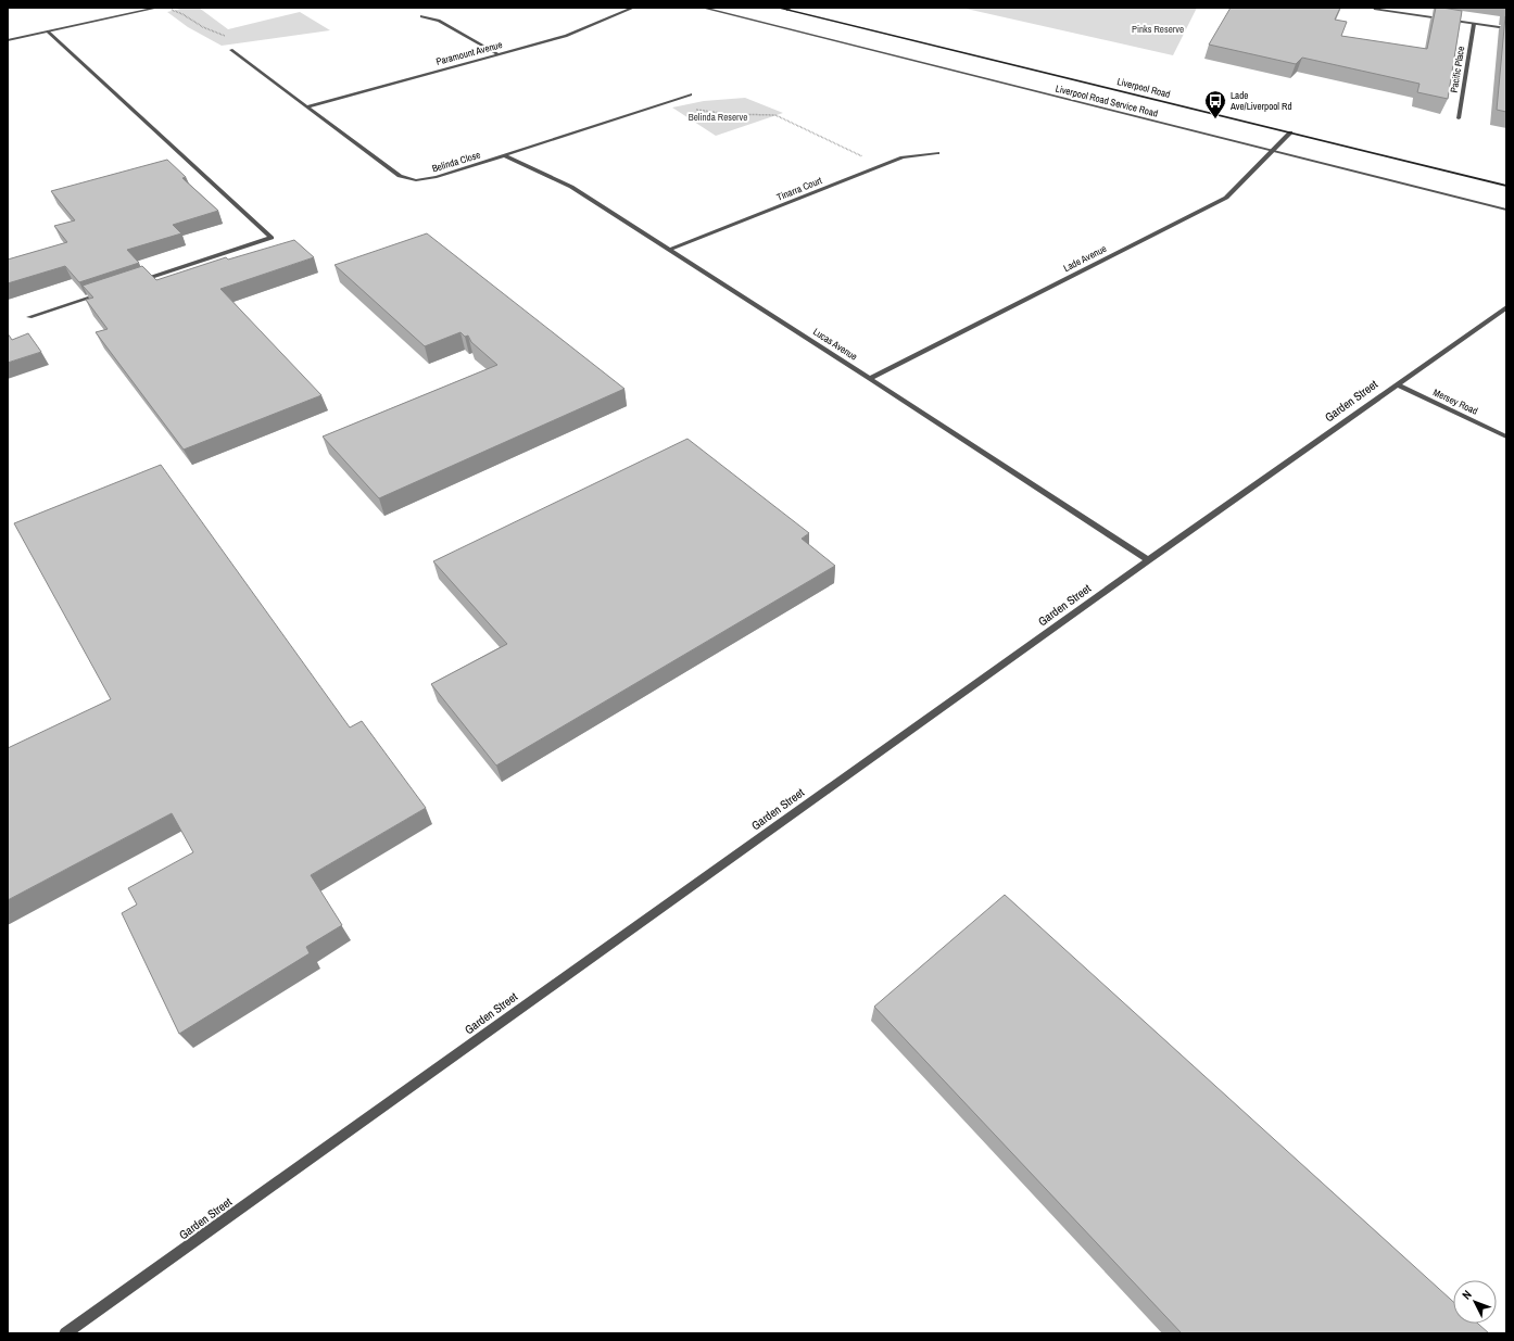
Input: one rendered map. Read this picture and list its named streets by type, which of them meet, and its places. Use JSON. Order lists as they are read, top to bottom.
{
  "streets": {
    "main road": ["Liverpool Road"],
    "street": [
      "Paramount Avenue",
      "Pacific Place",
      "Liverpool Road Service Road",
      "Belinda Close",
      "Tinarra Court",
      "Lade Avenue",
      "Lucas Avenue",
      "Garden Street",
      "Mersey Road"
    ]
  },
  "crossings": [
    ["Paramount Avenue", "Belinda Close"],
    ["Liverpool Road", "Lade Avenue"],
    ["Liverpool Road Service Road", "Lade Avenue"],
    ["Belinda Close", "Lucas Avenue"],
    ["Tinarra Court", "Lucas Avenue"],
    ["Lade Avenue", "Lucas Avenue"],
    ["Lucas Avenue", "Garden Street"],
    ["Garden Street", "Mersey Road"]
  ],
  "parks": ["Pinks Reserve", "Belinda Reserve"],
  "places": {
    "bus stop": ["Lade Ave/Liverpool Rd"]
  },
  "north": "top left"
}
